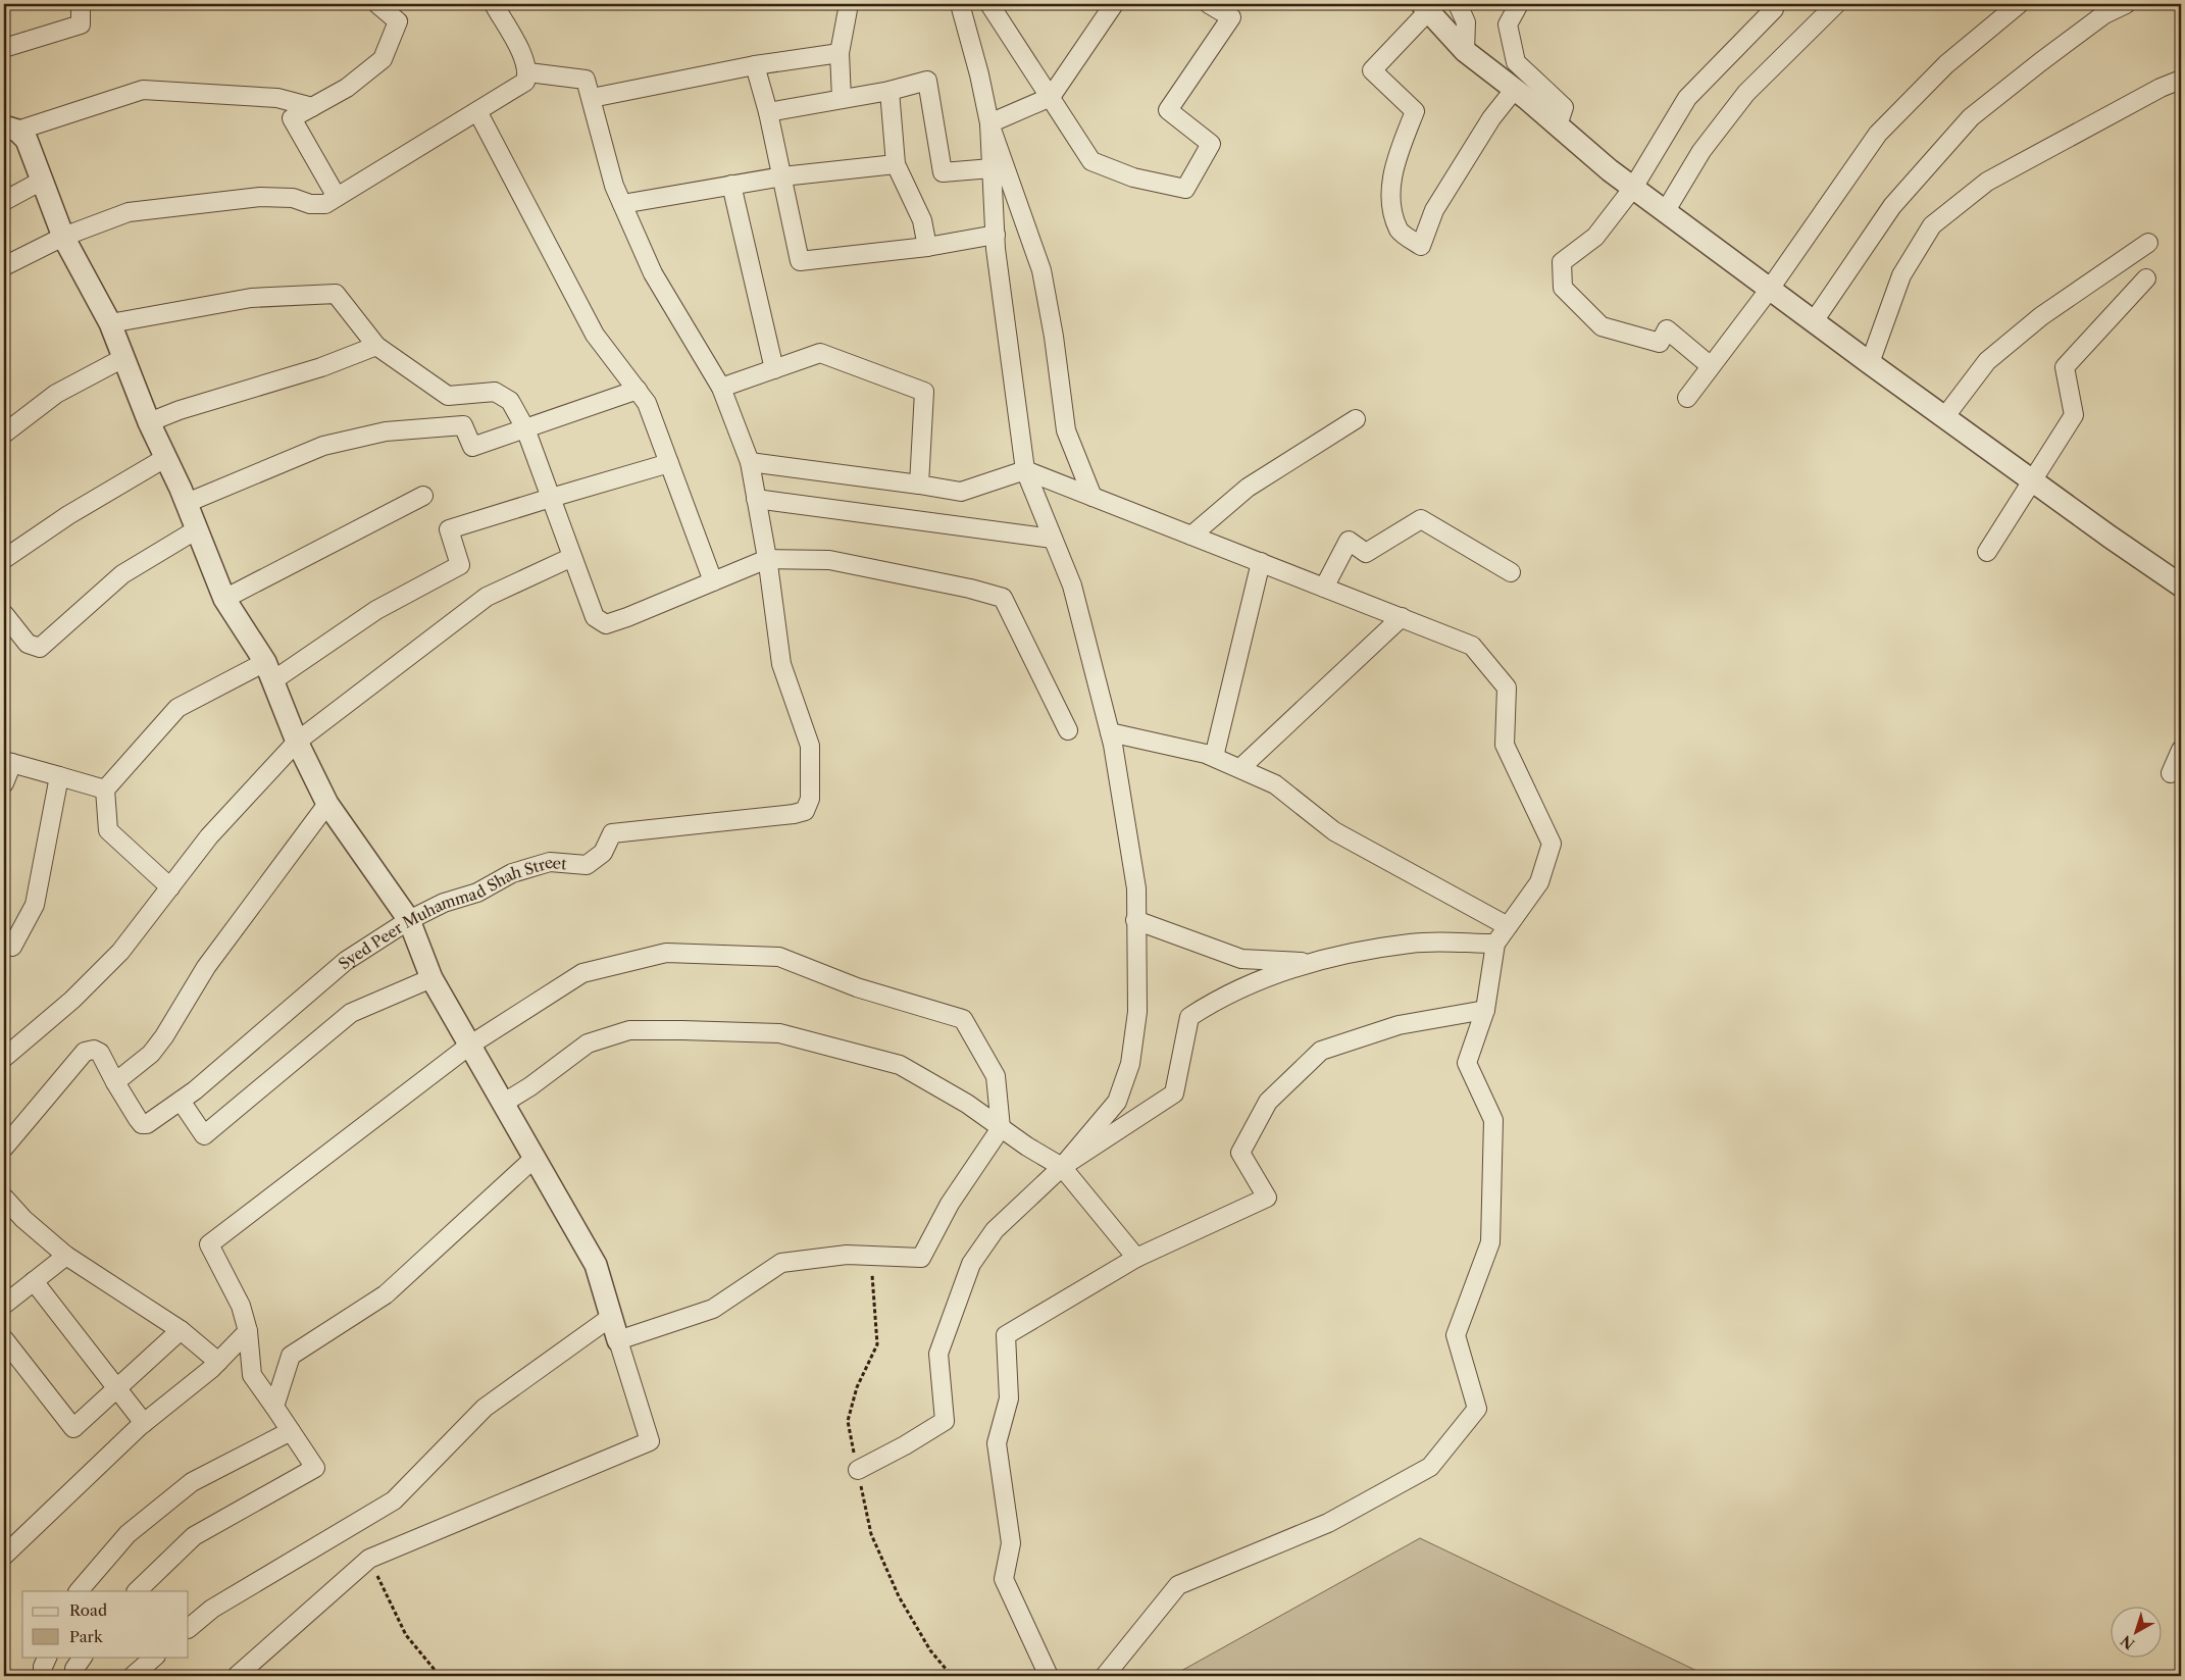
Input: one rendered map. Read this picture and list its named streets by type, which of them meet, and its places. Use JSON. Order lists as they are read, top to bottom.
{
  "streets": {
    "street": ["Syed Peer Muhammad Shah Street"]
  },
  "legend": ["Road", "Park"],
  "north": "bottom left"
}
